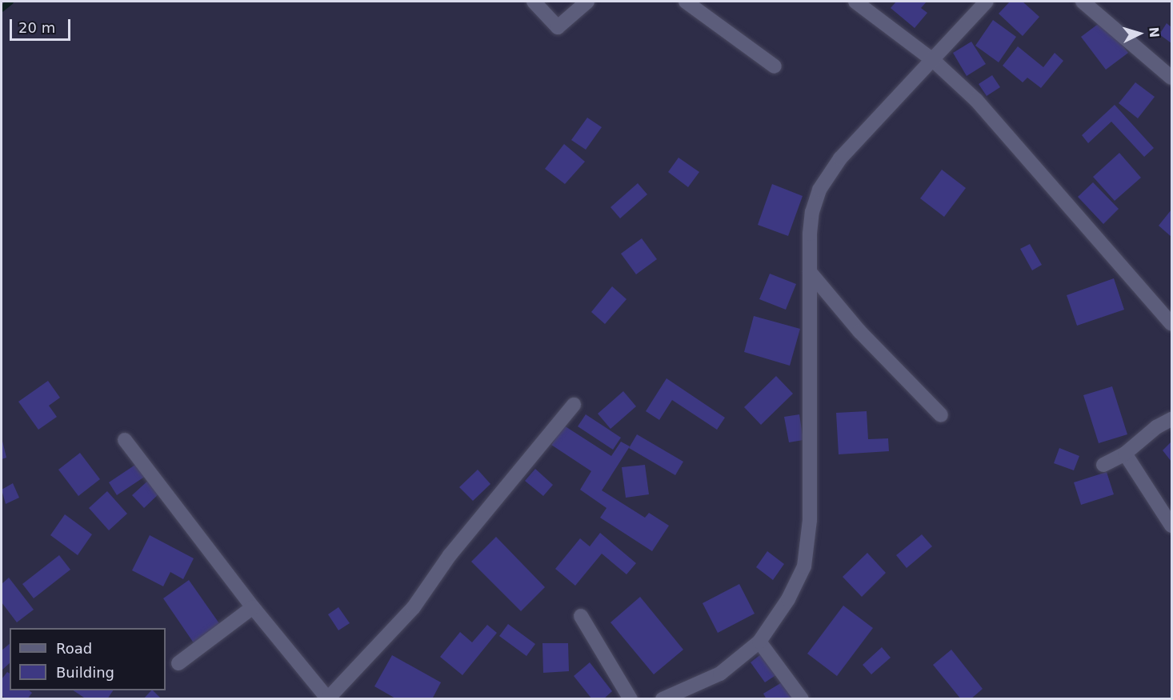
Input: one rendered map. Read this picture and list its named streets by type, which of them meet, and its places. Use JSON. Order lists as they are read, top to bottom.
{
  "legend": ["Road", "Building"],
  "scale_bar": "20 m",
  "north": "right"
}
